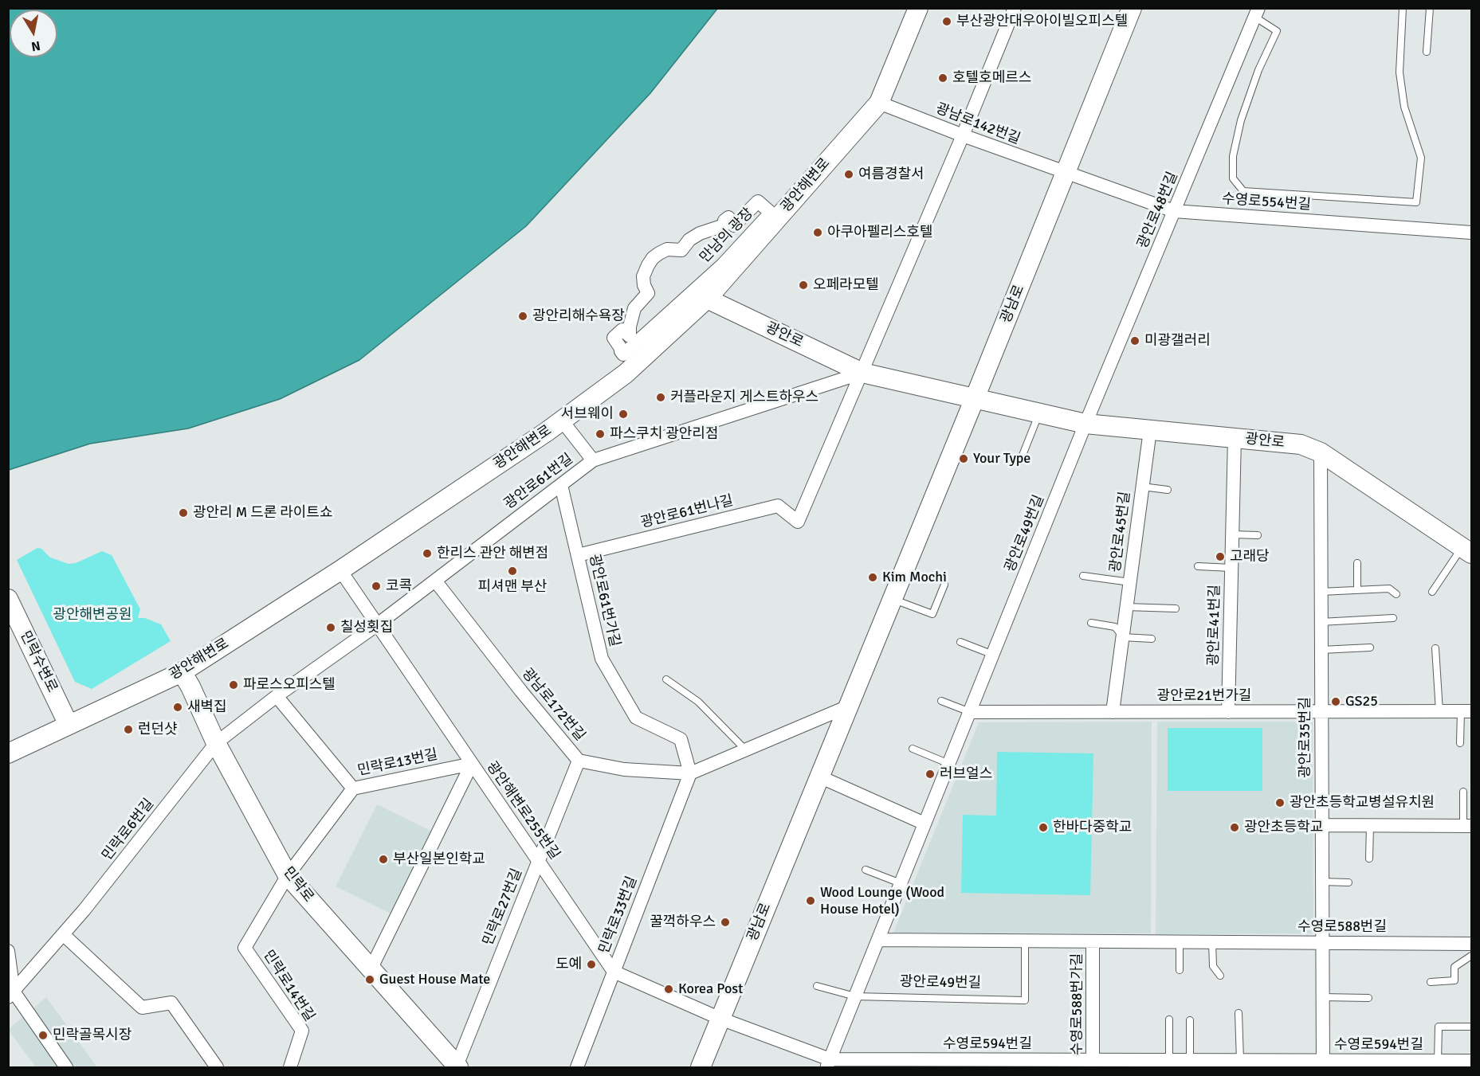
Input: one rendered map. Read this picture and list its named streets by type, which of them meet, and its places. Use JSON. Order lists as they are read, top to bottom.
{
  "streets": {
    "main road": [
      "광안해변로",
      "광남로",
      "광안로",
      "민락수변로",
      "민락로"
    ],
    "street": [
      "광남로142번길",
      "수영로554번길",
      "광안로48번길",
      "만남의 광장",
      "광안로61번길",
      "광안로61번나길",
      "광안로45번길",
      "광안로49번길",
      "광안로61번가길",
      "광안로41번길",
      "광안로21번가길",
      "광남로172번길",
      "광안로35번길",
      "민락로13번길",
      "광안해변로255번길",
      "민락로6번길",
      "민락로27번길",
      "민락로33번길",
      "수영로588번길",
      "민락로14번길",
      "수영로588번가길",
      "수영로594번길"
    ]
  },
  "crossings": [
    ["광남로142번길", "광안해변로"],
    ["광남로142번길", "수영로554번길"],
    ["광남로142번길", "광남로"],
    ["광안해변로", "광안로"],
    ["광안해변로", "민락수변로"],
    ["광안해변로", "광안해변로255번길"],
    ["광안해변로", "민락로"],
    ["수영로554번길", "광안로48번길"],
    ["수영로554번길", "광남로"],
    ["광안로48번길", "광안로"],
    ["광안로48번길", "광안로49번길"],
    ["광남로", "광안로"],
    ["광남로", "광남로172번길"],
    ["광남로", "수영로594번길"],
    ["광안로", "광안로61번길"],
    ["광안로", "광안로61번나길"],
    ["광안로", "광안로45번길"],
    ["광안로", "광안로49번길"],
    ["광안로", "광안로41번길"],
    ["광안로", "광안로35번길"],
    ["광안로61번길", "광안로61번나길"],
    ["광안로61번길", "광안로61번가길"],
    ["광안로61번길", "광남로172번길"],
    ["광안로61번길", "광안해변로255번길"],
    ["광안로61번길", "민락로6번길"],
    ["광안로61번길", "민락로"],
    ["광안로61번나길", "광안로61번가길"],
    ["광안로45번길", "광안로21번가길"],
    ["광안로49번길", "광안로21번가길"],
    ["광안로49번길", "수영로588번길"],
    ["광안로49번길", "수영로594번길"],
    ["광안로61번가길", "광남로172번길"],
    ["광안로61번가길", "민락로33번길"],
    ["광안로41번길", "광안로21번가길"],
    ["광안로21번가길", "광안로35번길"],
    ["광남로172번길", "민락로27번길"],
    ["광남로172번길", "민락로33번길"],
    ["광안로35번길", "수영로588번길"],
    ["광안로35번길", "수영로594번길"],
    ["민락로13번길", "광안해변로255번길"],
    ["민락로13번길", "민락로"],
    ["민락로13번길", "민락로14번길"],
    ["광안해변로255번길", "민락로27번길"],
    ["광안해변로255번길", "민락로33번길"],
    ["민락로6번길", "민락로"],
    ["민락로", "민락로27번길"],
    ["민락로", "민락로14번길"],
    ["수영로588번길", "수영로588번가길"],
    ["수영로588번가길", "수영로594번길"]
  ],
  "parks": ["광안해변공원"],
  "places": [
    "부산광안대우아이빌오피스텔",
    "호텔호메르스",
    "여름경찰서",
    "아쿠아펠리스호텔",
    "오페라모텔",
    "광안리해수욕장",
    "미광갤러리",
    "커플라운지 게스트하우스",
    "서브웨이",
    "파스쿠치 광안리점",
    "Your Type",
    "광안리 M 드론 라이트쇼",
    "한리스 관안 해변점",
    "고래당",
    "피셔맨 부산",
    "Kim Mochi",
    "코콕",
    "칠성횟집",
    "파로스오피스텔",
    "GS25",
    "새벽집",
    "런던샷",
    "러브얼스",
    "광안초등학교병설유치원",
    "한바다중학교",
    "광안초등학교",
    "부산일본인학교",
    "Wood Lounge (Wood House Hotel)",
    "꿀꺽하우스",
    "도예",
    "Guest House Mate",
    "Korea Post",
    "민락골목시장"
  ],
  "north": "bottom"
}
